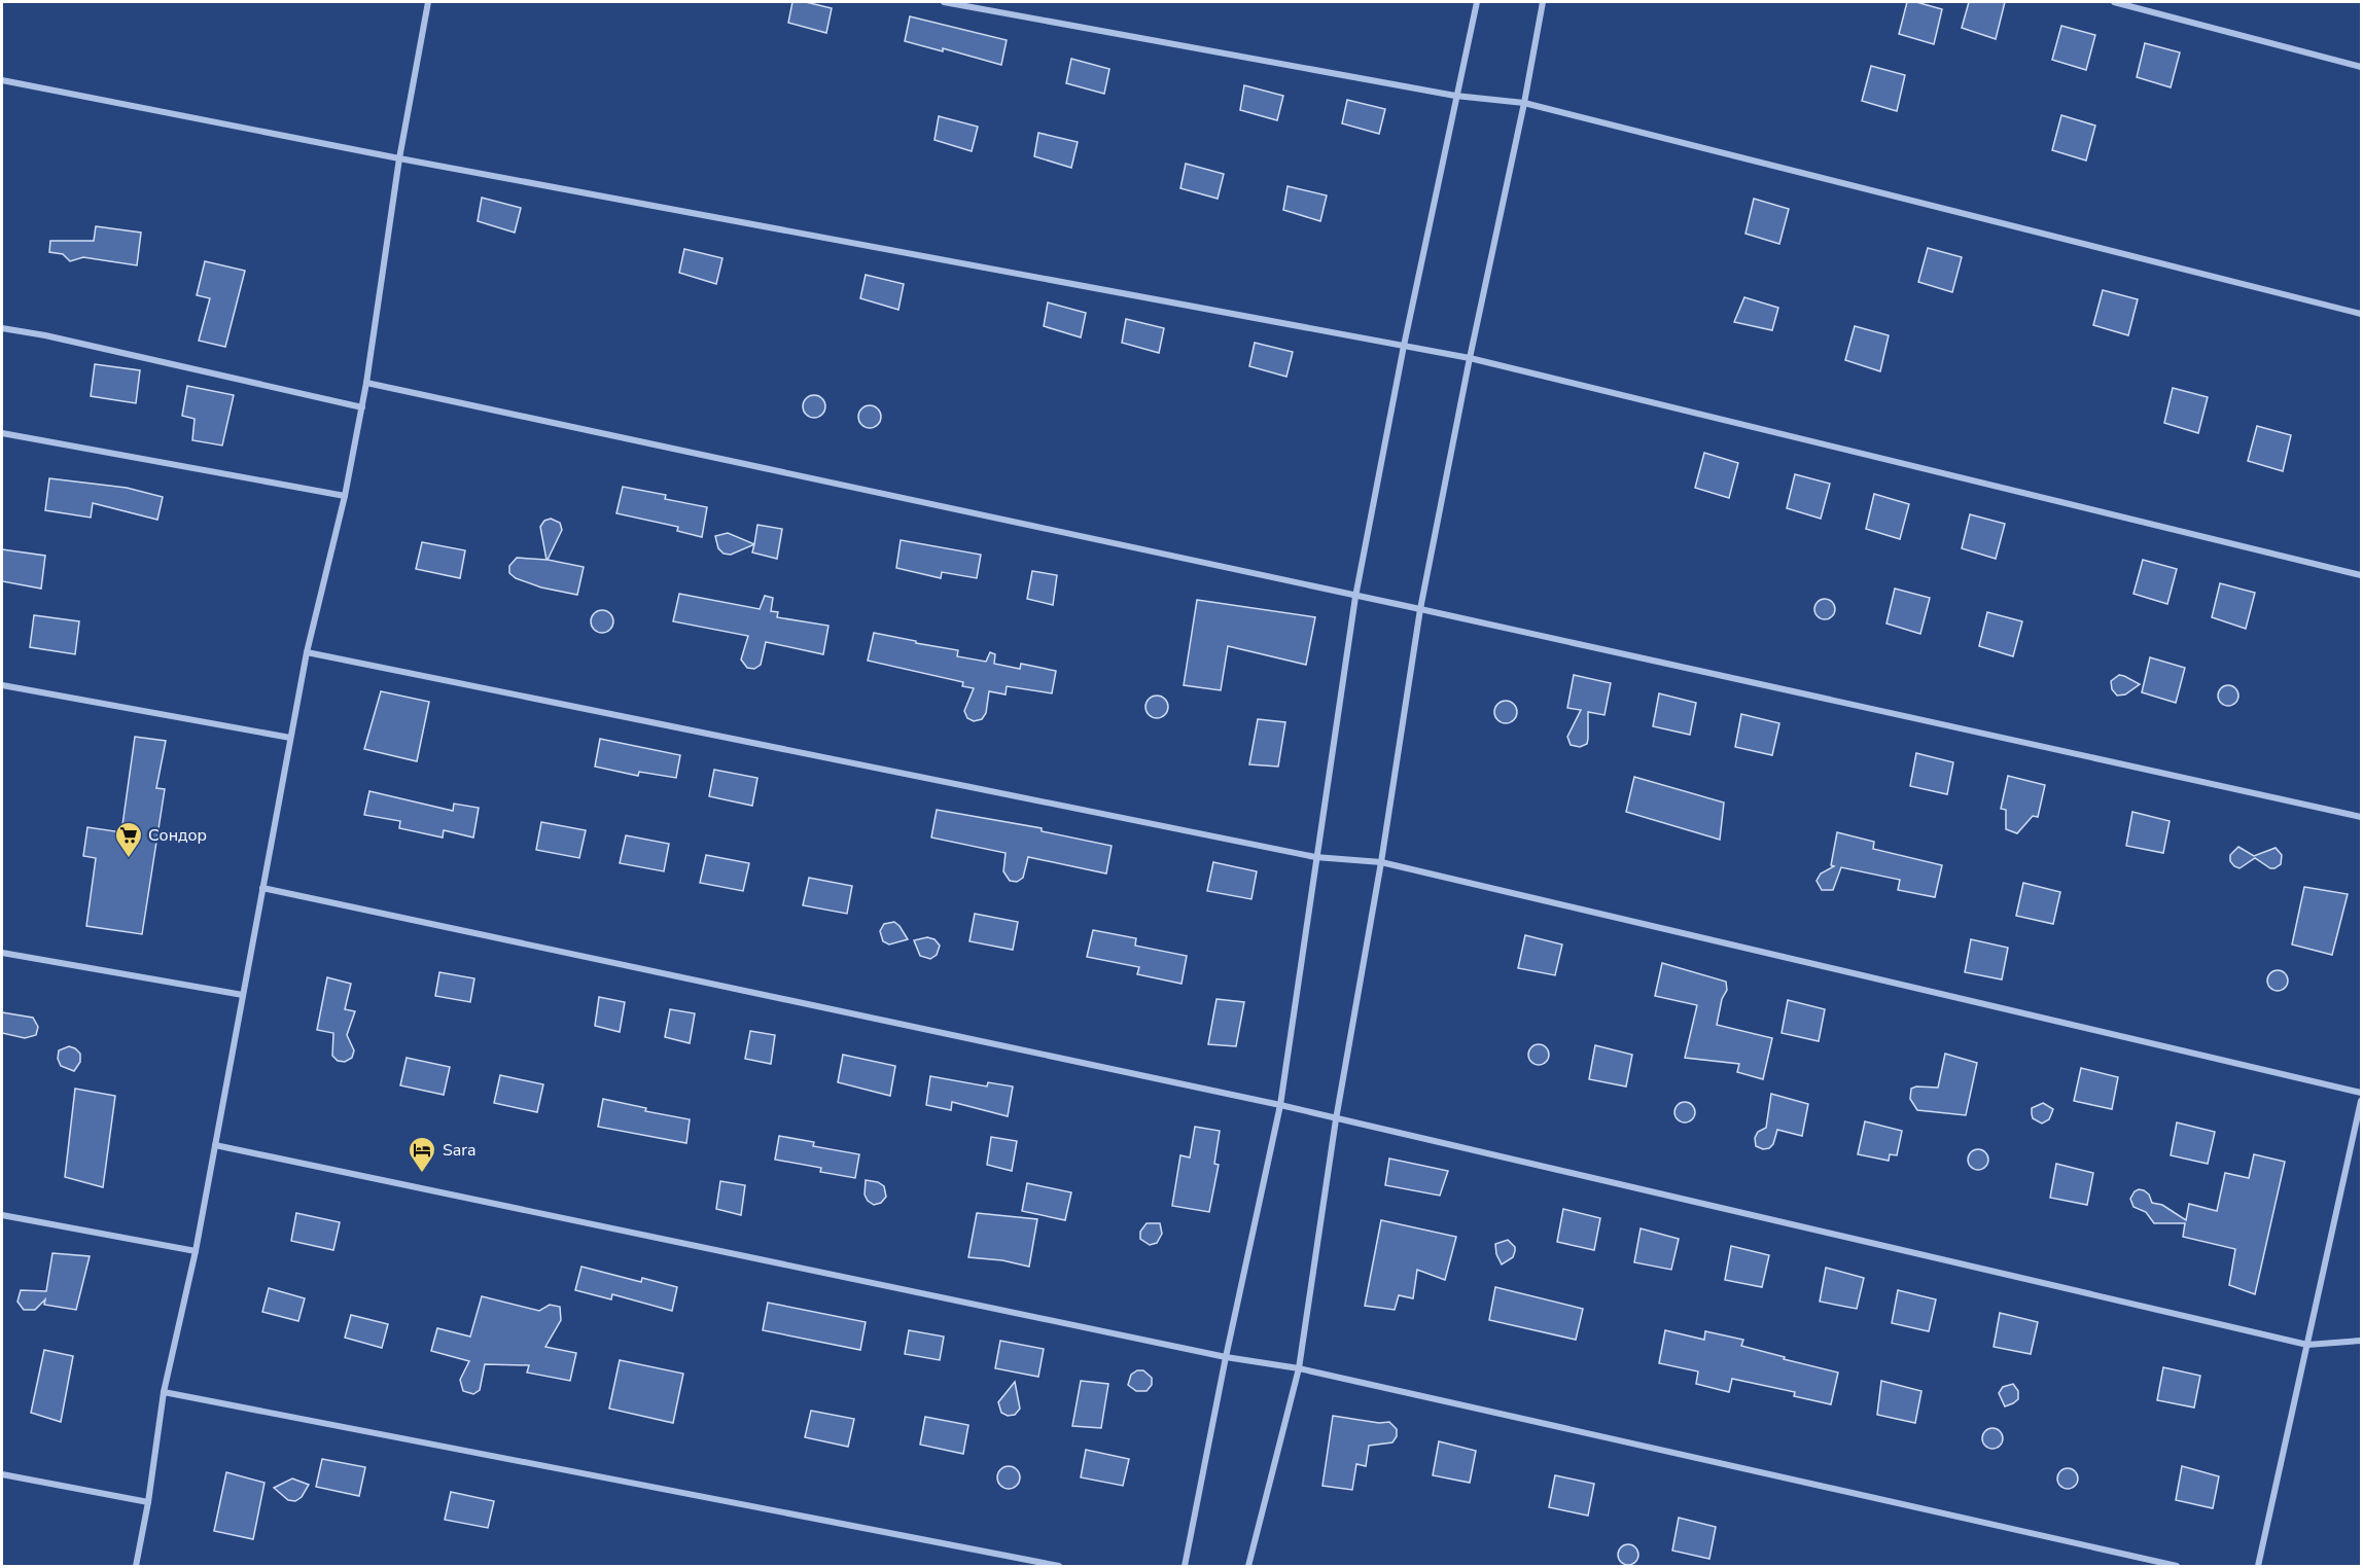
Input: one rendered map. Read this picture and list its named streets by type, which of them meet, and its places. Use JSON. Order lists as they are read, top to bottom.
{
  "places": {
    "supermarket": ["Сондор"],
    "hotel": ["Sara"]
  }
}
